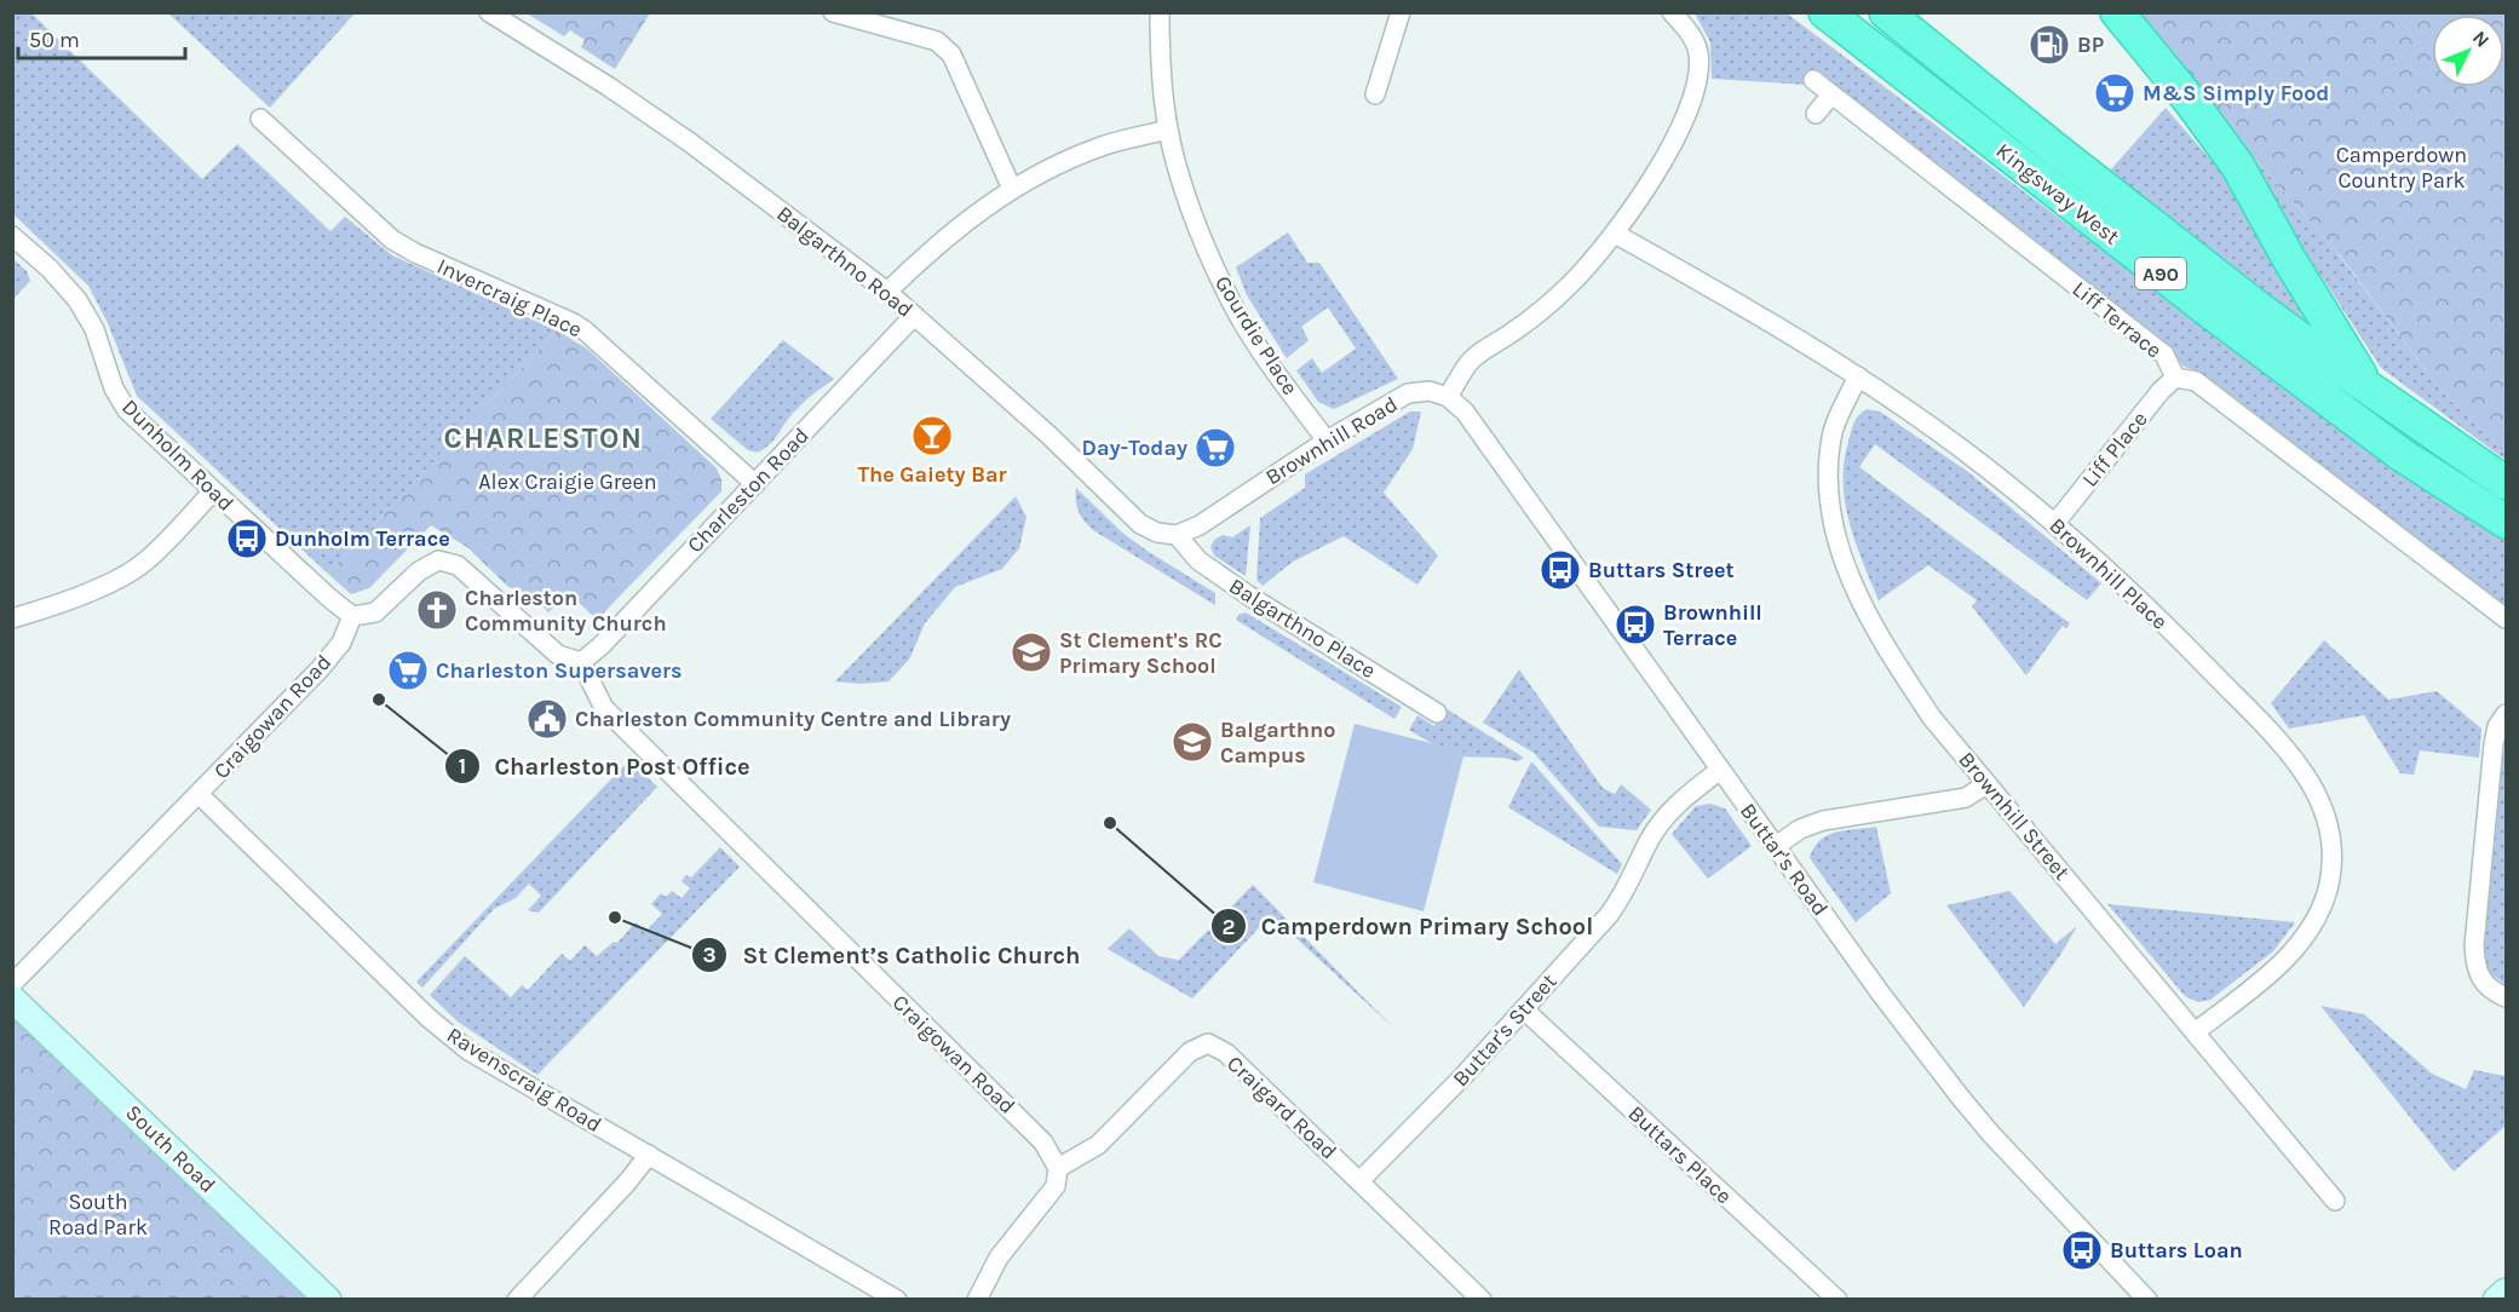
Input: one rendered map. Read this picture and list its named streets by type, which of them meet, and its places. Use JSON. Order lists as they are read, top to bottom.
{
  "streets": {
    "highway": ["Kingsway West", "A90"],
    "street": [
      "Balgarthno Road",
      "Invercraig Place",
      "Liff Terrace",
      "Gourdie Place",
      "Brownhill Road",
      "Liff Place",
      "Dunholm Road",
      "Charleston Road",
      "Brownhill Place",
      "Balgarthno Place",
      "Craigowan Road",
      "Brownhill Street",
      "Buttar's Road",
      "Buttar's Street",
      "Ravenscraig Road",
      "Craigard Road",
      "South Road",
      "Buttars Place"
    ]
  },
  "crossings": [
    ["Balgarthno Road", "Brownhill Road"],
    ["Balgarthno Road", "Charleston Road"],
    ["Balgarthno Road", "Balgarthno Place"],
    ["Invercraig Place", "Charleston Road"],
    ["Liff Terrace", "Liff Place"],
    ["Gourdie Place", "Brownhill Road"],
    ["Brownhill Road", "Balgarthno Place"],
    ["Brownhill Road", "Buttar's Road"],
    ["Liff Place", "Brownhill Place"],
    ["Dunholm Road", "Craigowan Road"],
    ["Charleston Road", "Craigowan Road"],
    ["Brownhill Place", "Brownhill Street"],
    ["Craigowan Road", "Ravenscraig Road"],
    ["Craigowan Road", "Craigard Road"],
    ["Buttar's Road", "Buttar's Street"],
    ["Buttar's Street", "Craigard Road"],
    ["Buttar's Street", "Buttars Place"]
  ],
  "districts": ["CHARLESTON"],
  "parks": ["Camperdown Country Park", "Alex Craigie Green", "South Road Park"],
  "places": {
    "fuel station": ["BP"],
    "supermarket": ["M&S Simply Food", "Day-Today", "Charleston Supersavers"],
    "bar": ["The Gaiety Bar"],
    "bus stop": [
      "Dunholm Terrace",
      "Buttars Street",
      "Brownhill Terrace",
      "Buttars Loan"
    ],
    "church": ["Charleston Community Church"],
    "school or university": ["St Clement's RC Primary School", "Balgarthno Campus"],
    "other": ["Charleston Post Office", "Camperdown Primary School", "St Clement’s Catholic Church"],
    "public building": ["Charleston Community Centre and Library"]
  },
  "scale_bar": "50 m",
  "north": "top right"
}
